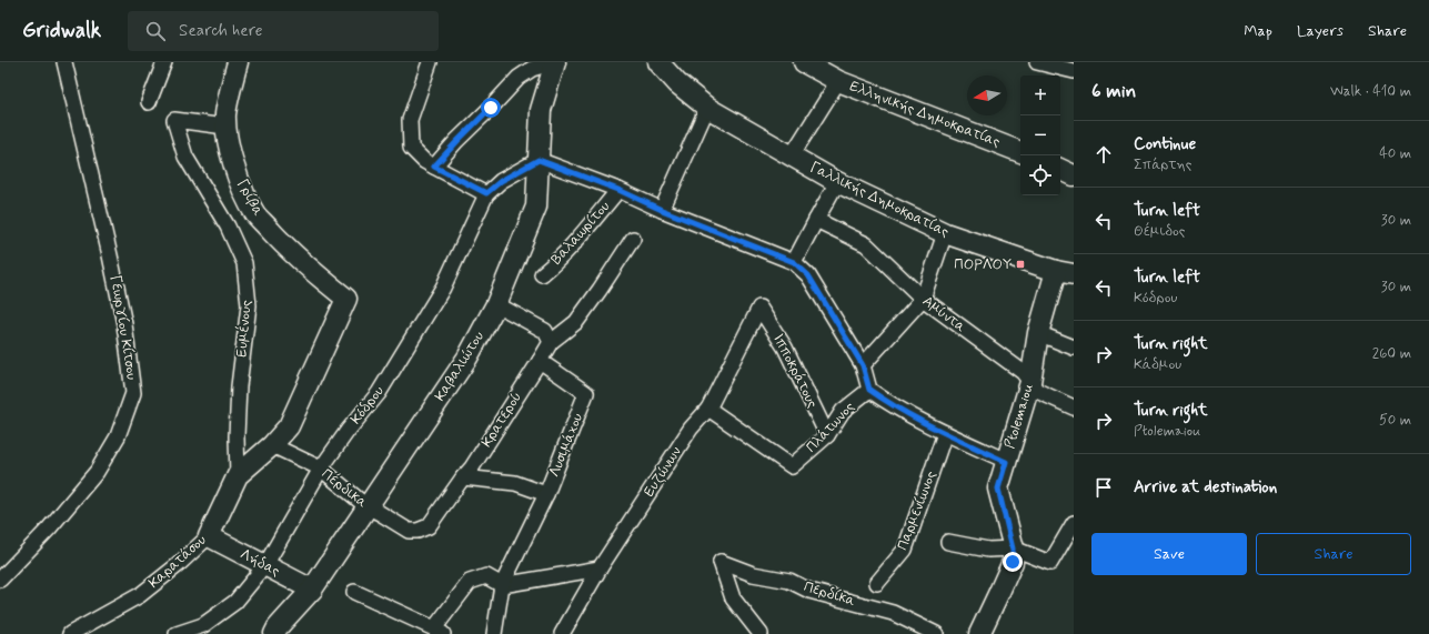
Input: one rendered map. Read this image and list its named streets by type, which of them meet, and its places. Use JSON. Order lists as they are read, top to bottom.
{
  "streets": {
    "street": [
      "Ελληνικής Δημοκρατίας",
      "Γρίβα",
      "Γαλλικής Δημοκρατίας",
      "Βαλαωρίτου",
      "Αμύντα",
      "Γεωργίου Κίτσου",
      "Ευμένους",
      "Καβαλιώτου",
      "Ιπποκράτους",
      "Κόδρου",
      "Ptolemaiou",
      "Κρατερού",
      "Πλάτωνος",
      "Λυσιμάχου",
      "Ευζώνων",
      "Πέρδικα",
      "Παρμενίωνος",
      "Καρατάσου",
      "Λήδας",
      "Περδίκα"
    ]
  },
  "crossings": [
    ["Γρίβα", "Ευμένους"],
    ["Γρίβα", "Καρατάσου"],
    ["Γαλλικής Δημοκρατίας", "Ptolemaiou"],
    ["Αμύντα", "Ptolemaiou"],
    ["Ευμένους", "Καρατάσου"],
    ["Καβαλιώτου", "Κόδρου"],
    ["Καβαλιώτου", "Πέρδικα"],
    ["Καβαλιώτου", "Λήδας"],
    ["Ιπποκράτους", "Πλάτωνος"],
    ["Ιπποκράτους", "Ευζώνων"],
    ["Κόδρου", "Πέρδικα"],
    ["Κόδρου", "Λήδας"],
    ["Κρατερού", "Λυσιμάχου"],
    ["Κρατερού", "Πέρδικα"],
    ["Πλάτωνος", "Ευζώνων"],
    ["Πέρδικα", "Καρατάσου"],
    ["Καρατάσου", "Λήδας"]
  ],
  "places": {
    "transit": ["ΠΟΡΛΟΥ"]
  },
  "north": "left",
  "page": {
    "header": "Gridwalk",
    "search": "Search here",
    "nav": ["Map", "Layers", "Share"],
    "heading": ["6 min", "Walk · 410 m"],
    "map_buttons": ["+", "−"],
    "list": [
      ["Continue", "Σπάρτης", "40 m"],
      ["Turn left", "Θέμιδος", "30 m"],
      ["Turn left", "Κόδρου", "30 m"],
      ["Turn right", "Κάδμου", "260 m"],
      ["Turn right", "Ptolemaiou", "50 m"],
      "Arrive at destination"
    ],
    "buttons": ["Save", "Share"]
  }
}
